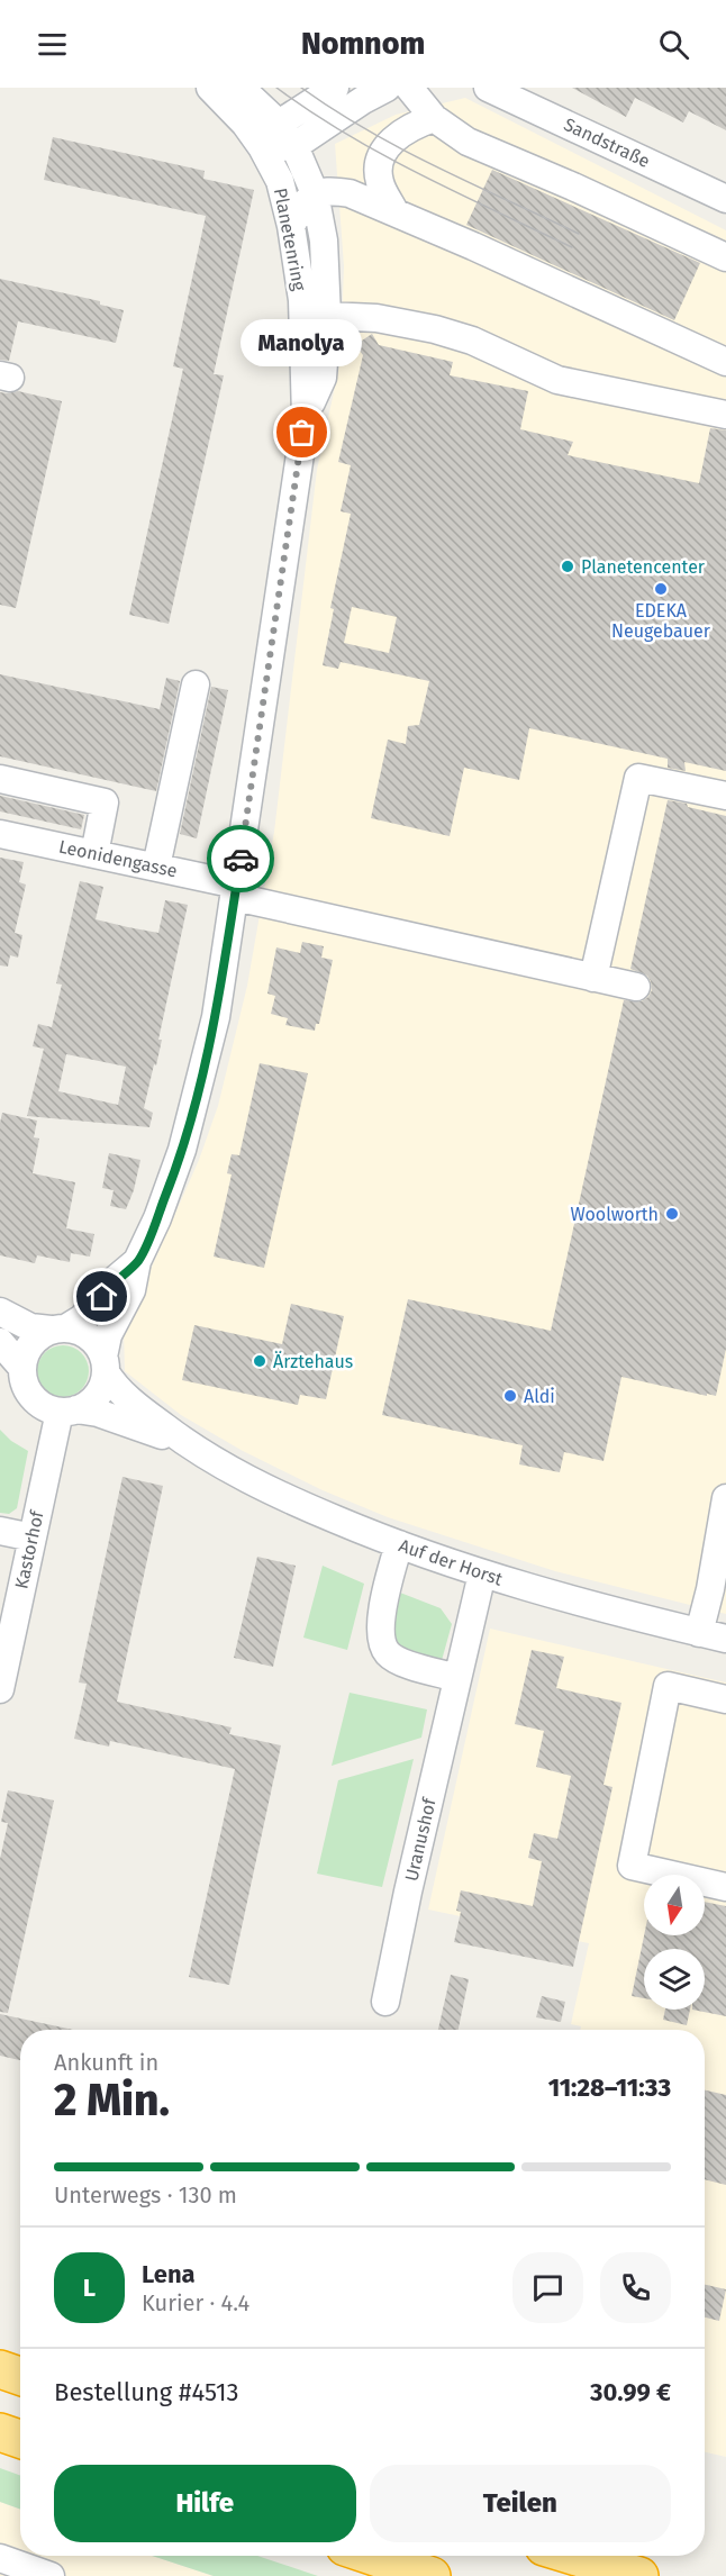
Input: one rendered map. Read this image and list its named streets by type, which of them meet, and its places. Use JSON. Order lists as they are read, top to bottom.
{
  "streets": {
    "street": [
      "Sandstraße",
      "Planetenring",
      "Leonidengasse",
      "Kastorhof",
      "Auf der Horst",
      "Uranushof"
    ]
  },
  "crossings": [
    ["Planetenring", "Leonidengasse"],
    ["Planetenring", "Kastorhof"],
    ["Planetenring", "Auf der Horst"],
    ["Kastorhof", "Auf der Horst"],
    ["Auf der Horst", "Uranushof"]
  ],
  "places": [
    "Manolya",
    "Planetencenter",
    "EDEKA Neugebauer",
    "Woolworth",
    "Ärztehaus",
    "Aldi"
  ],
  "north": "bottom",
  "page": {
    "header": "Nomnom",
    "bubble": "Manolya",
    "heading": ["2 Min.", "Ankunft in", "11:28–11:33"],
    "panel": [
      "Lena",
      "Kurier · 4.4",
      "Bestellung #4513",
      "30.99 €"
    ],
    "bar": "Unterwegs · 130 m",
    "round": "L",
    "buttons": ["Hilfe", "Teilen"]
  }
}
